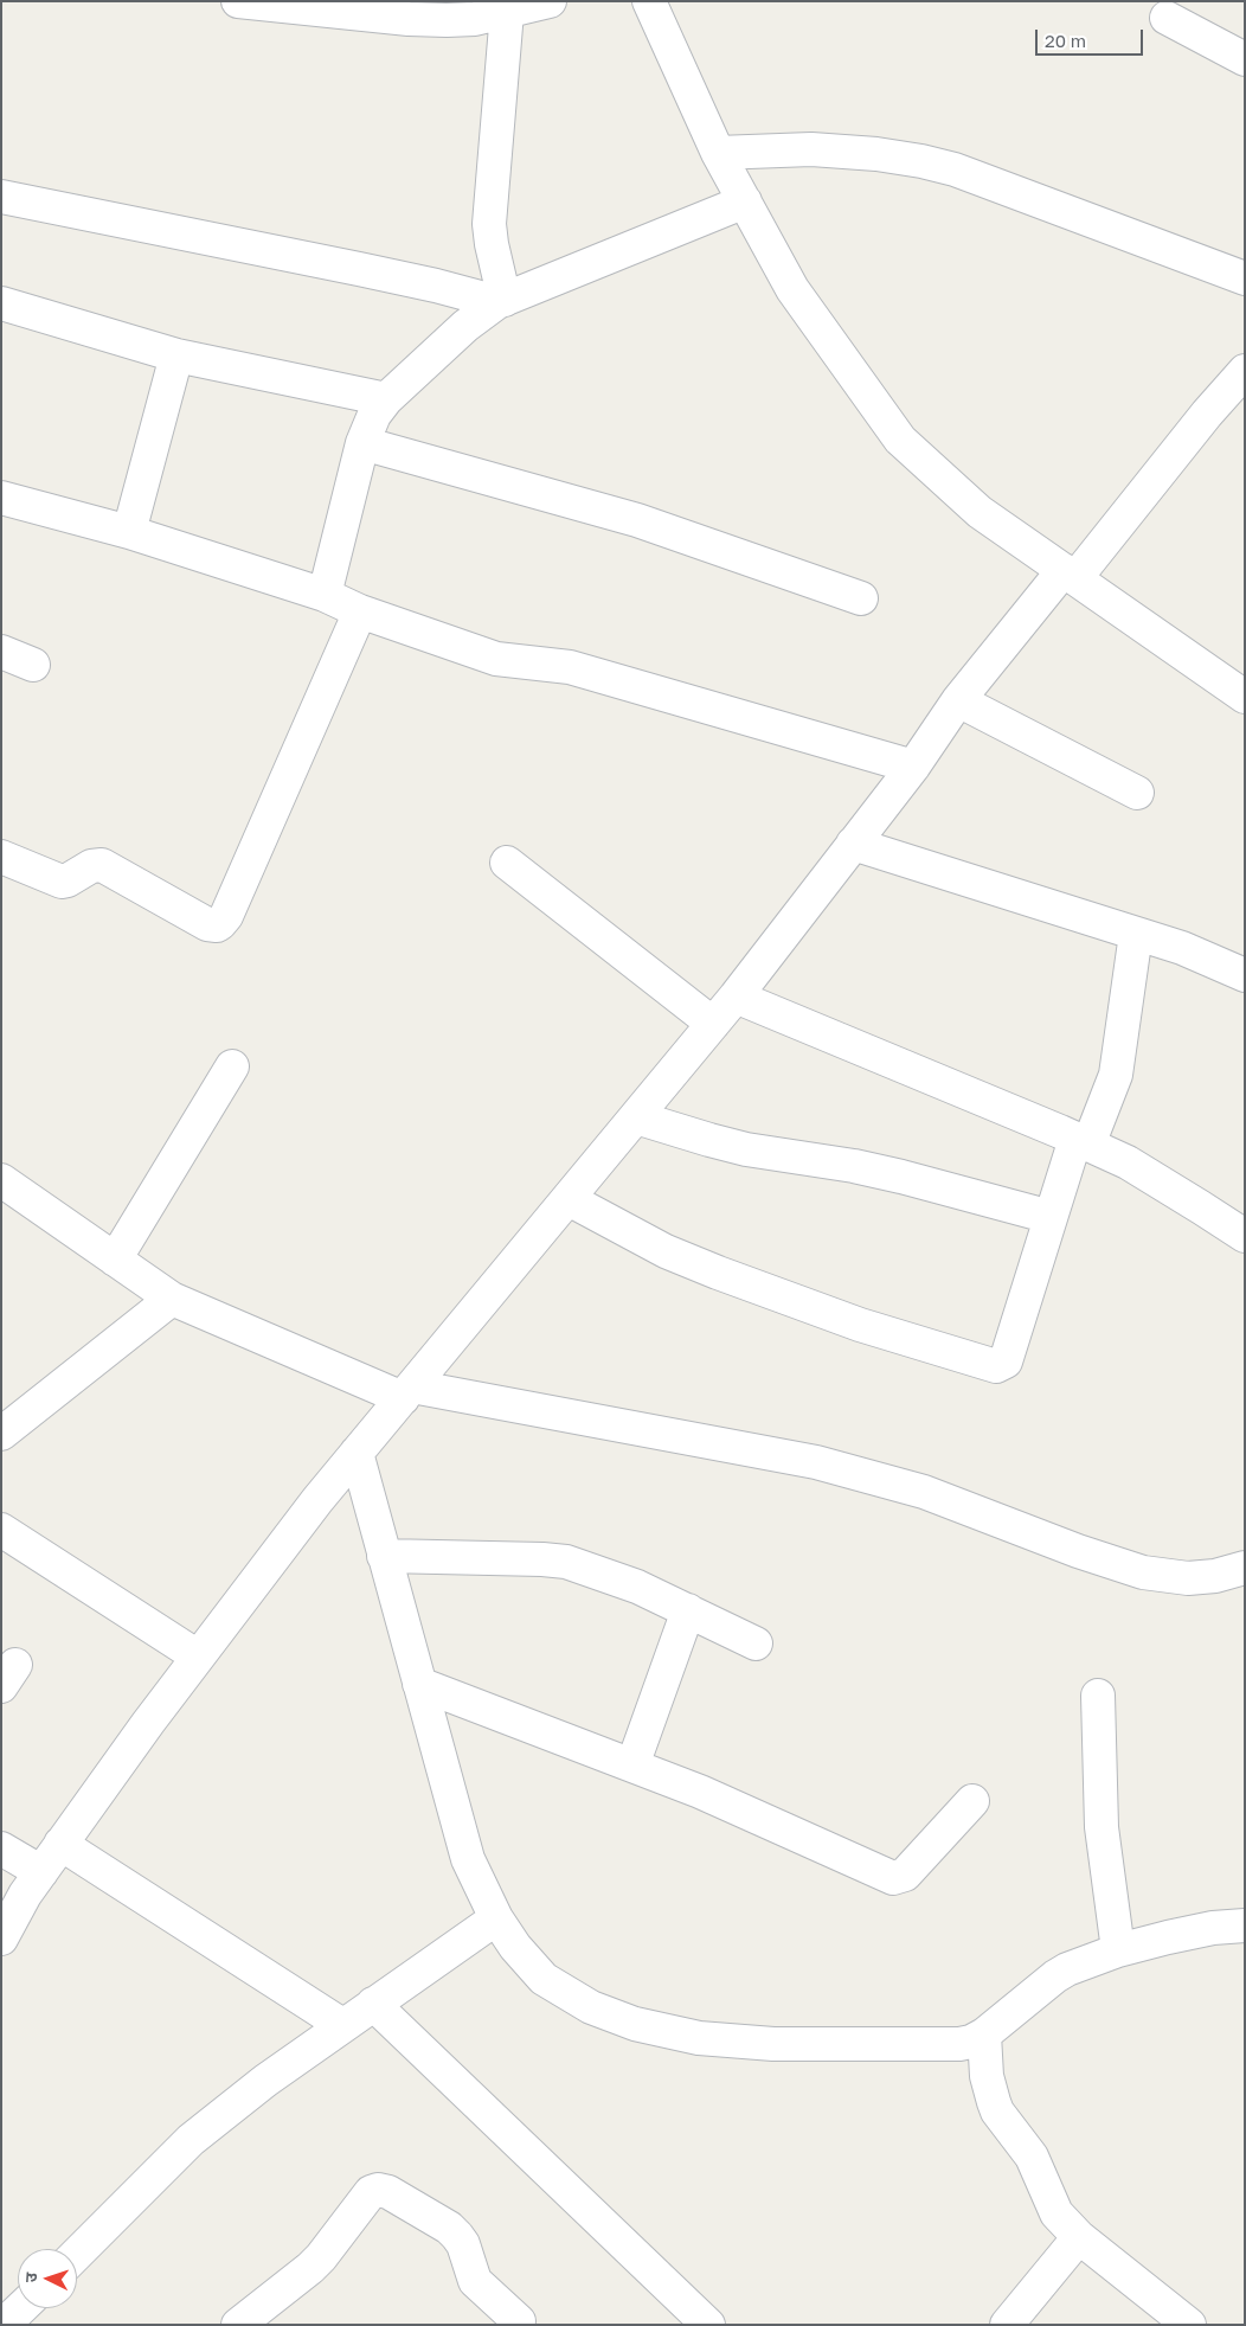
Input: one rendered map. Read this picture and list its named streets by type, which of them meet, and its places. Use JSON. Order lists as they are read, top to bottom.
{
  "scale_bar": "20 m",
  "north": "left"
}
